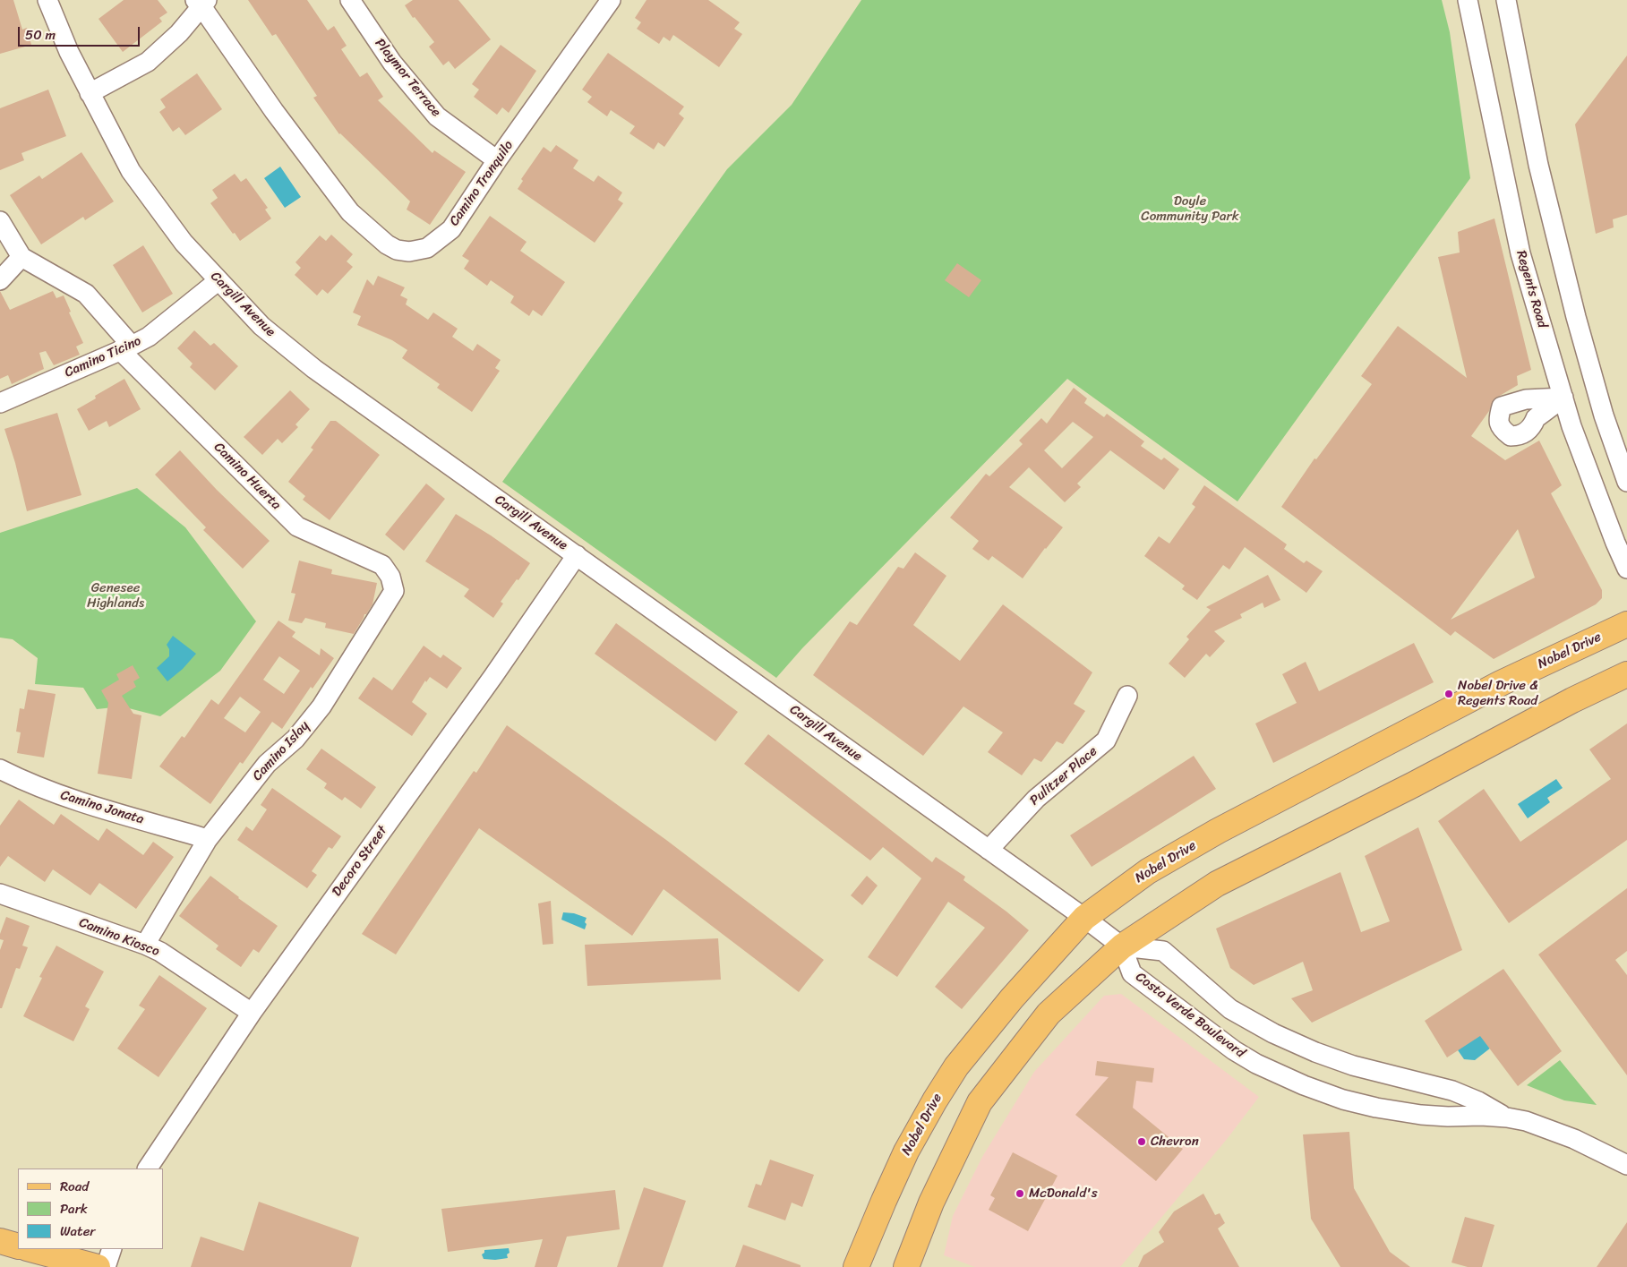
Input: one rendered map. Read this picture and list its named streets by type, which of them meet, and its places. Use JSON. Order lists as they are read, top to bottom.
{
  "streets": {
    "main road": ["Nobel Drive"],
    "street": [
      "Playmor Terrace",
      "Camino Tranquilo",
      "Regents Road",
      "Cargill Avenue",
      "Camino Ticino",
      "Camino Huerta",
      "Camino Islay",
      "Pulitzer Place",
      "Camino Jonata",
      "Decoro Street",
      "Camino Kiosco",
      "Costa Verde Boulevard"
    ]
  },
  "crossings": [
    ["Playmor Terrace", "Camino Tranquilo"],
    ["Cargill Avenue", "Camino Ticino"],
    ["Cargill Avenue", "Nobel Drive"],
    ["Cargill Avenue", "Pulitzer Place"],
    ["Cargill Avenue", "Decoro Street"],
    ["Cargill Avenue", "Costa Verde Boulevard"],
    ["Camino Ticino", "Camino Huerta"],
    ["Camino Huerta", "Camino Islay"],
    ["Camino Islay", "Camino Jonata"],
    ["Camino Islay", "Camino Kiosco"],
    ["Decoro Street", "Camino Kiosco"]
  ],
  "parks": ["Doyle Community Park", "Genesee Highlands"],
  "places": ["Nobel Drive & Regents Road", "Chevron", "McDonald's"],
  "legend": ["Road", "Park", "Water"],
  "scale_bar": "50 m"
}
